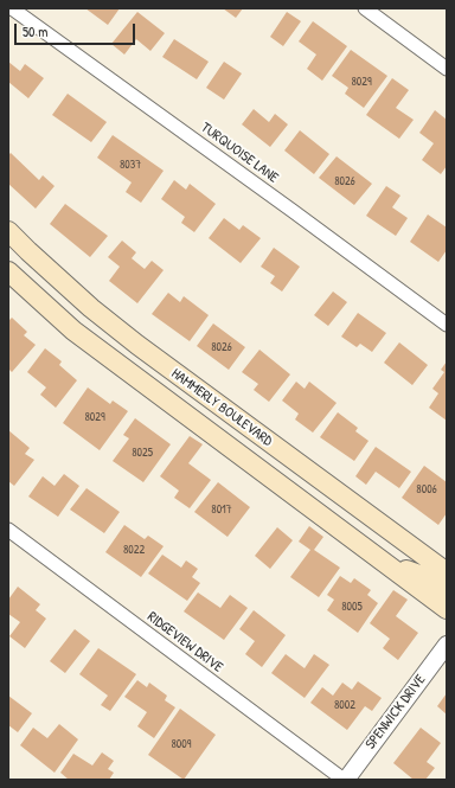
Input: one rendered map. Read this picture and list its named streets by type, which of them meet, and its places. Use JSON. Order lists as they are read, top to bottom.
{
  "streets": {
    "main road": ["HAMMERLY BOULEVARD"],
    "street": ["TURQUOISE LANE", "RIDGEVIEW DRIVE", "SPENWICK DRIVE"]
  },
  "crossings": [
    ["RIDGEVIEW DRIVE", "SPENWICK DRIVE"]
  ],
  "house_numbers": [
    "8029",
    "8037",
    "8026",
    "8026",
    "8029",
    "8025",
    "8006",
    "8017",
    "8022",
    "8005",
    "8002",
    "8009"
  ],
  "scale_bar": "50 m"
}
